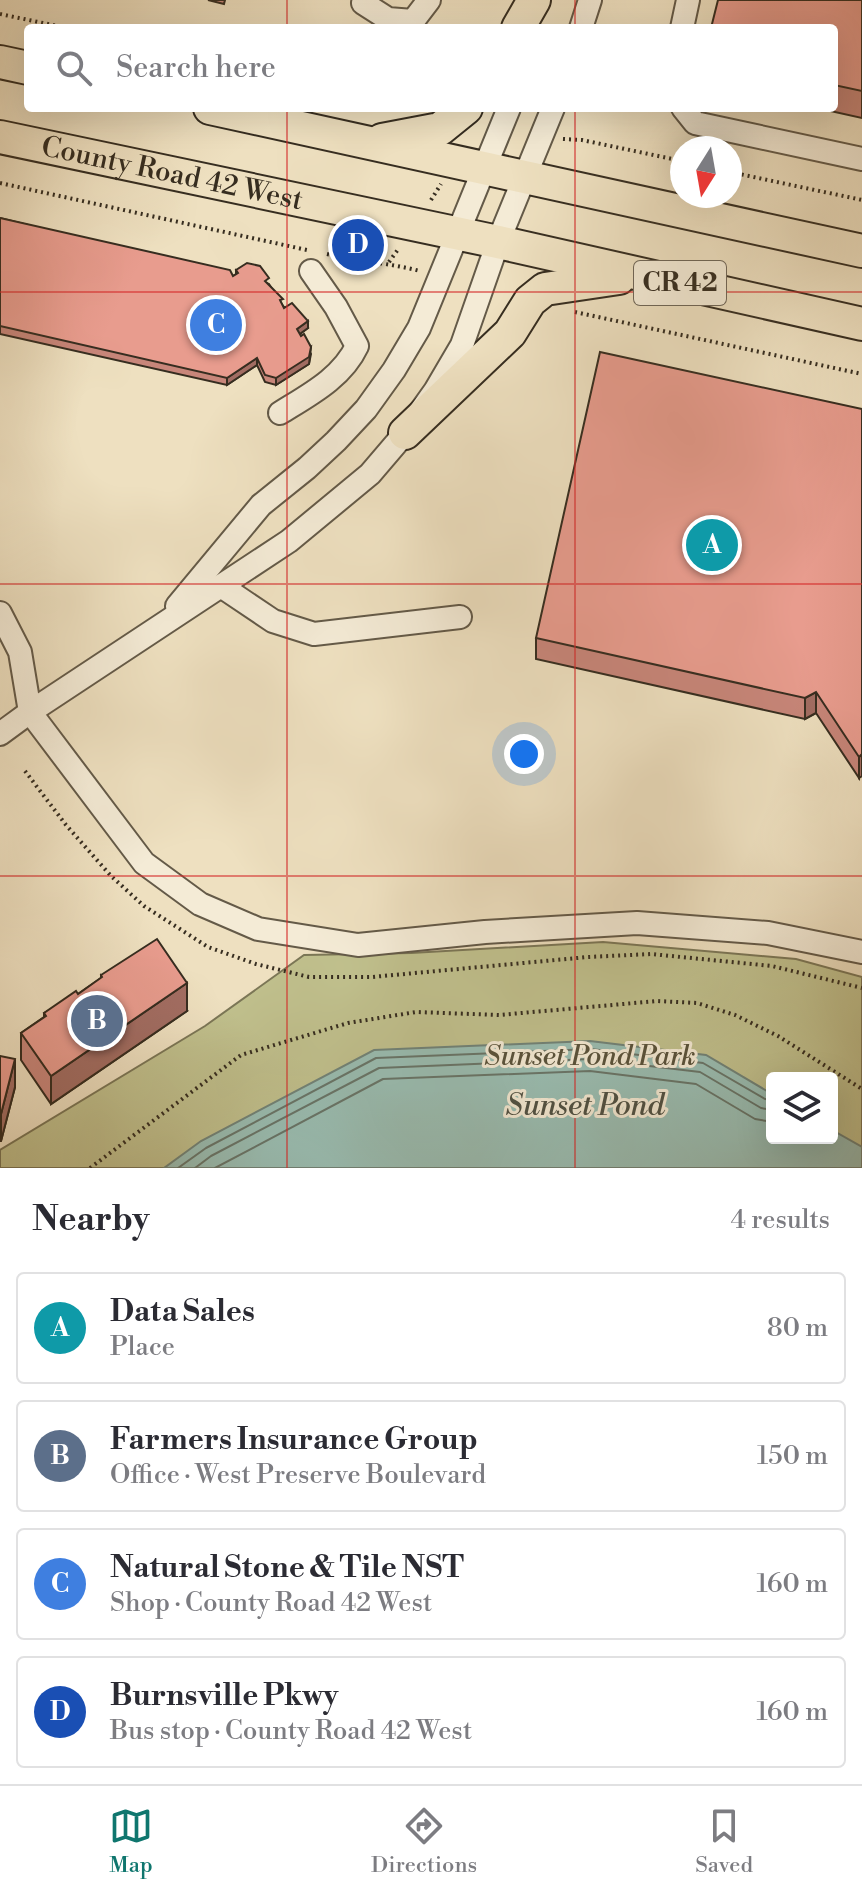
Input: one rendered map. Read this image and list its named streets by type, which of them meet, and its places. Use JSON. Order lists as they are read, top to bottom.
{
  "streets": {
    "highway": ["County Road 42 West", "CR 42"]
  },
  "water": ["Sunset Pond"],
  "parks": ["Sunset Pond Park"],
  "north": "bottom",
  "page": {
    "search": "Search here",
    "pins": [
      "D",
      "C",
      "A",
      "B"
    ],
    "heading": ["Nearby", "4 results"],
    "list": [
      {
        "mark": "A",
        "name": "Data Sales",
        "note": "Place",
        "value": "80 m"
      },
      {
        "mark": "B",
        "name": "Farmers Insurance Group",
        "note": "Office · West Preserve Boulevard",
        "value": "150 m"
      },
      {
        "mark": "C",
        "name": "Natural Stone & Tile NST",
        "note": "Shop · County Road 42 West",
        "value": "160 m"
      },
      {
        "mark": "D",
        "name": "Burnsville Pkwy",
        "note": "Bus stop · County Road 42 West",
        "value": "160 m"
      }
    ],
    "nav": ["Map", "Directions", "Saved"]
  }
}
